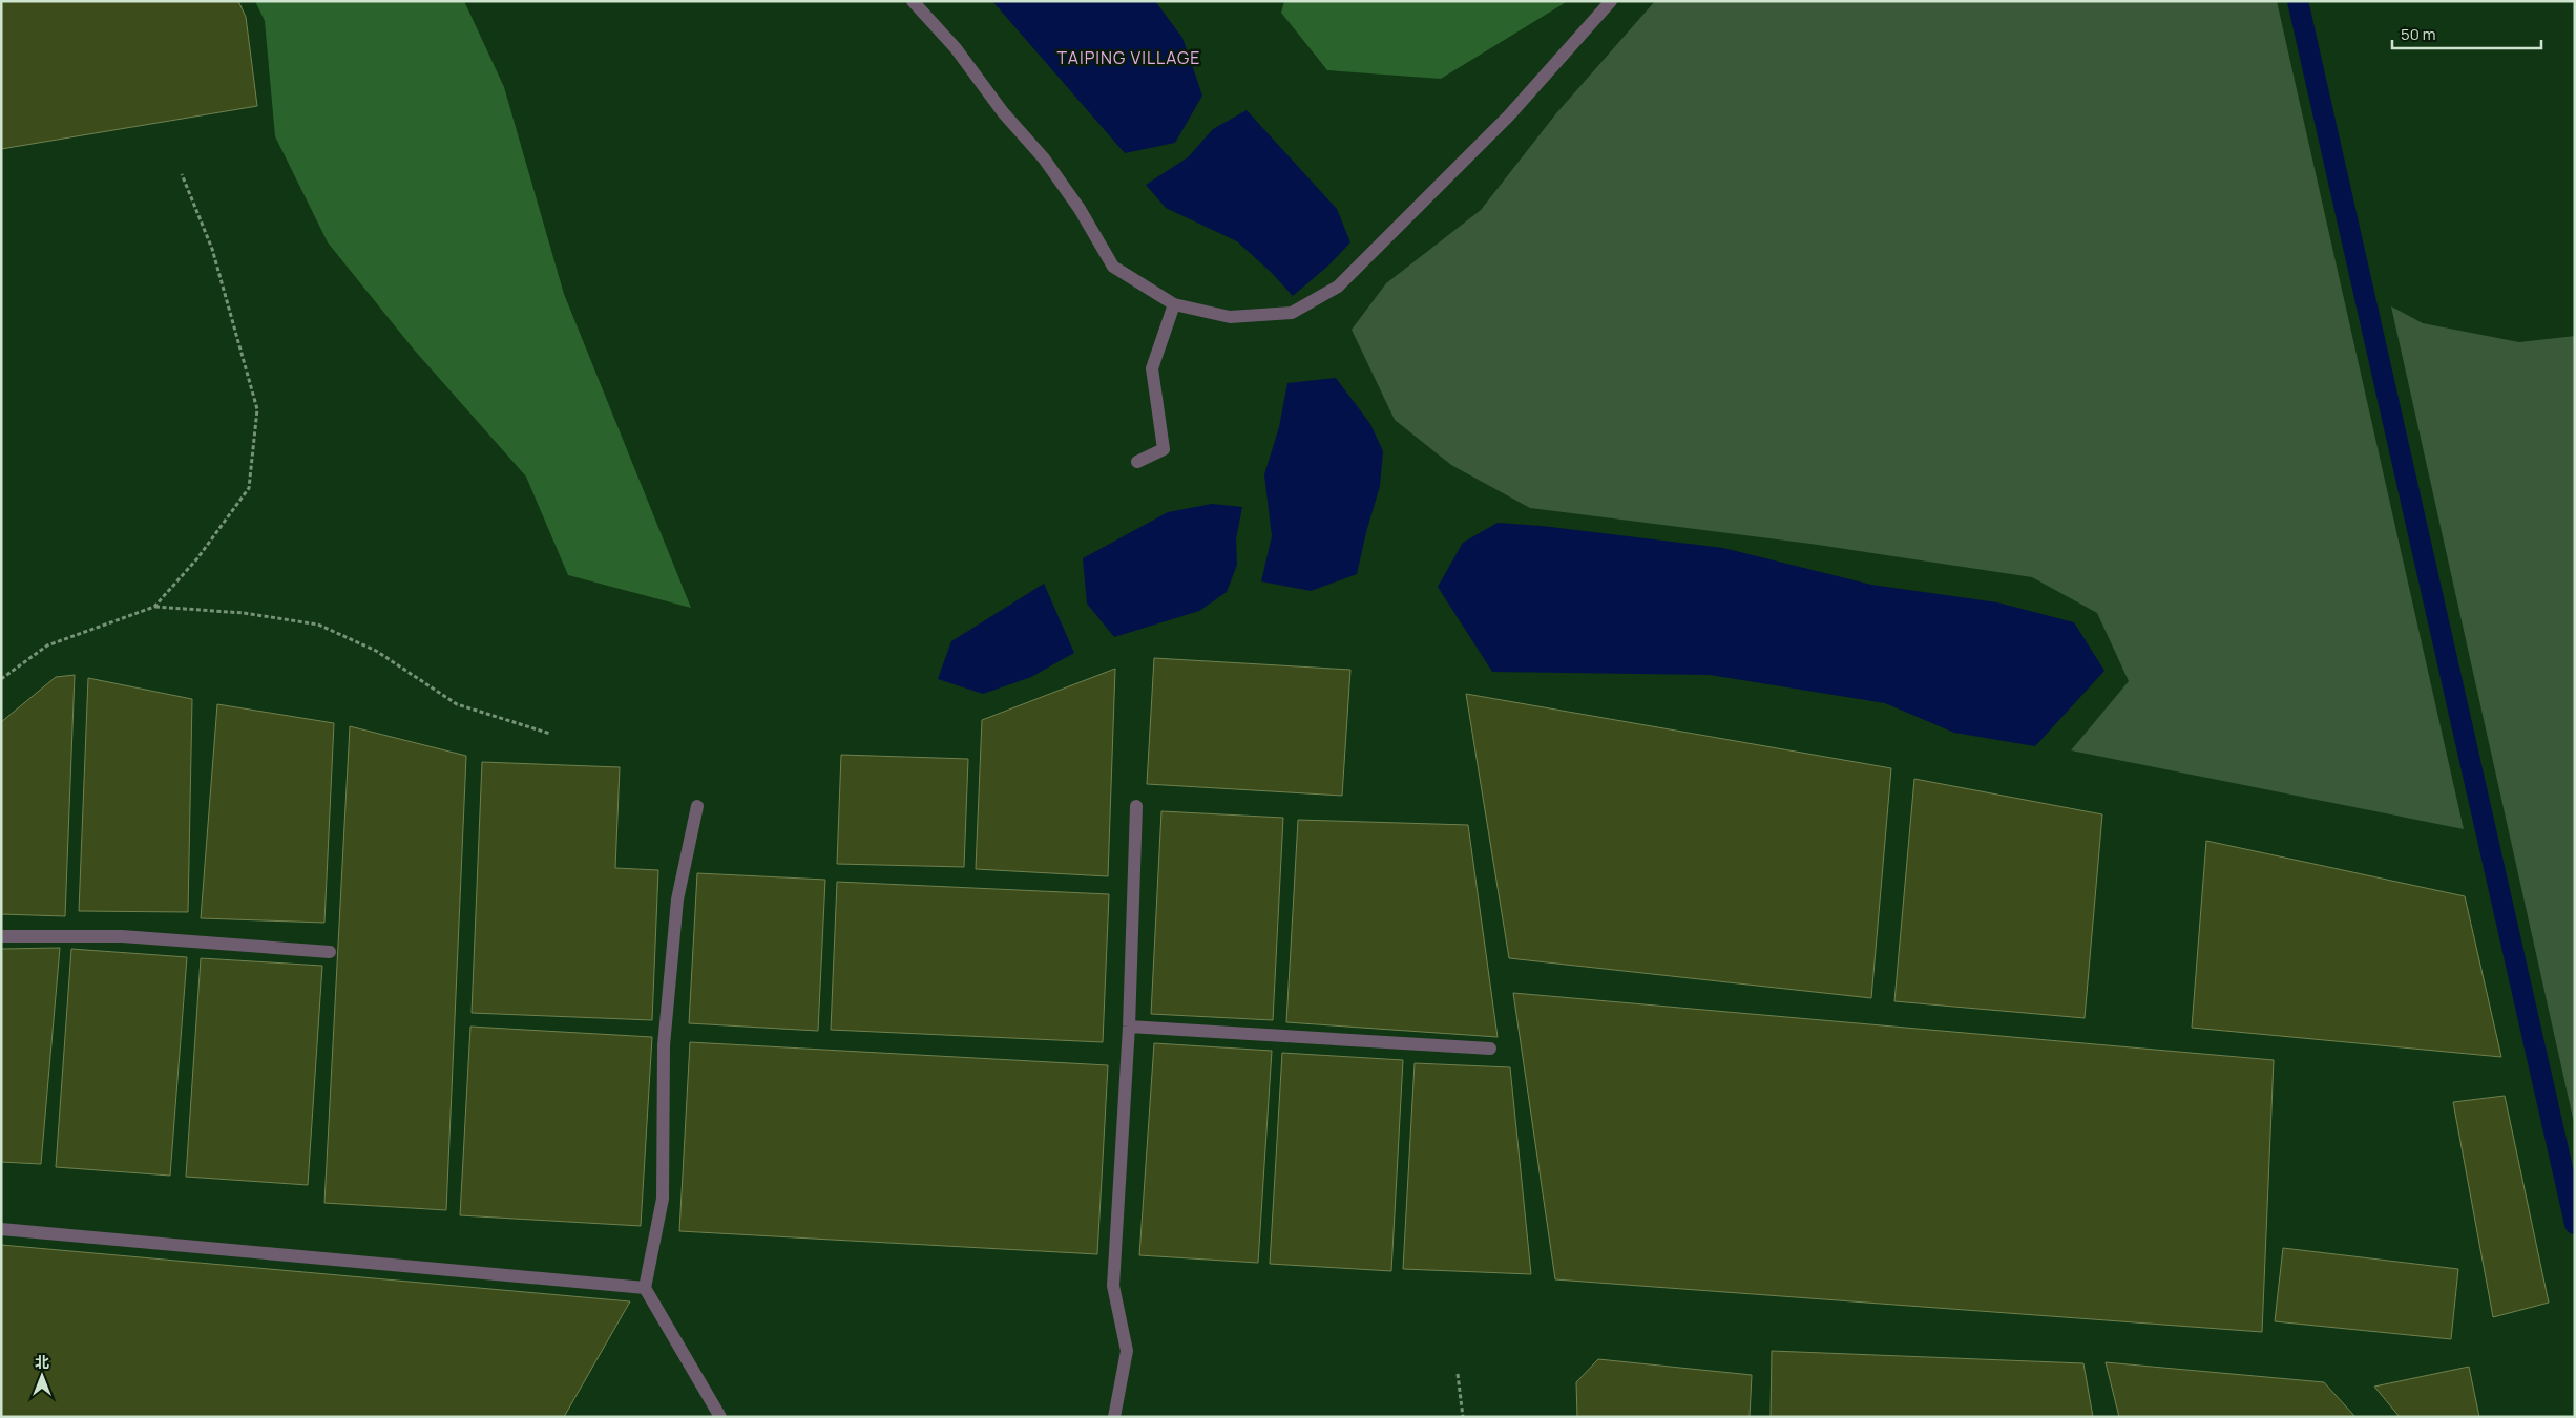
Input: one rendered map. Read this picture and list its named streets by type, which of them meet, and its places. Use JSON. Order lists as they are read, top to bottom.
{
  "districts": ["TAIPING VILLAGE"],
  "scale_bar": "50 m",
  "north": "top"
}
